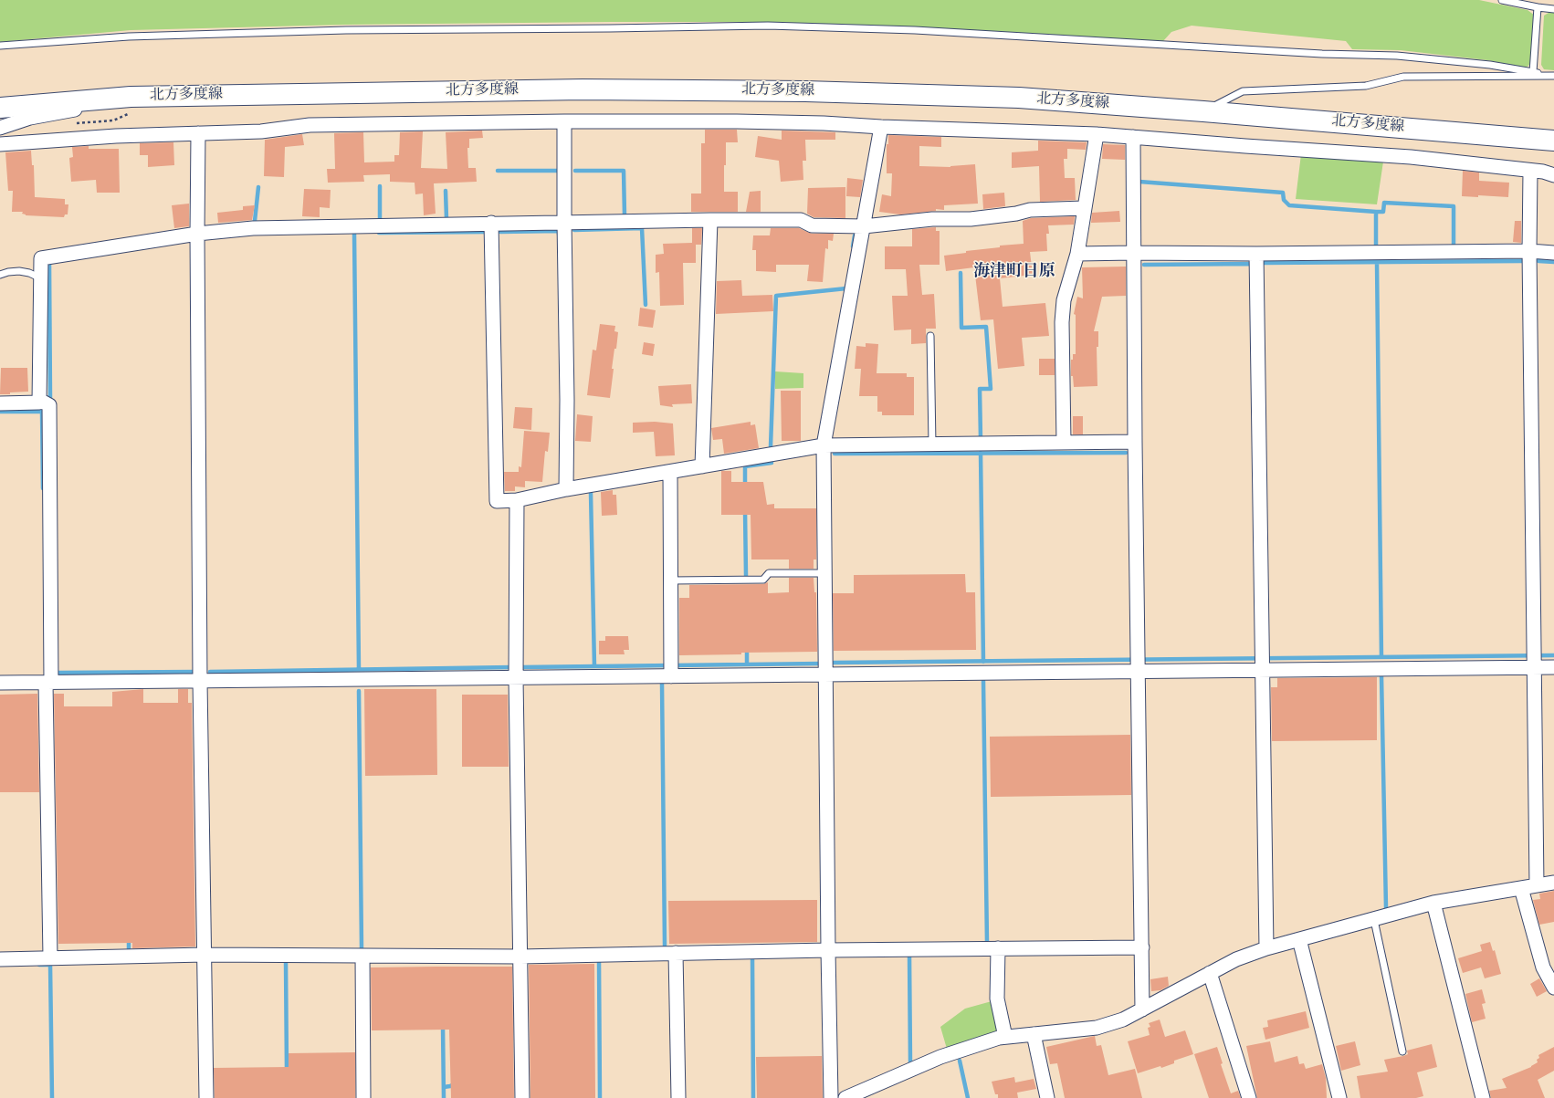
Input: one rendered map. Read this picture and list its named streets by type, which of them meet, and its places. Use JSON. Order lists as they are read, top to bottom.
{
  "streets": {
    "main road": ["北方多度線"]
  },
  "districts": ["海津町日原"]
}
